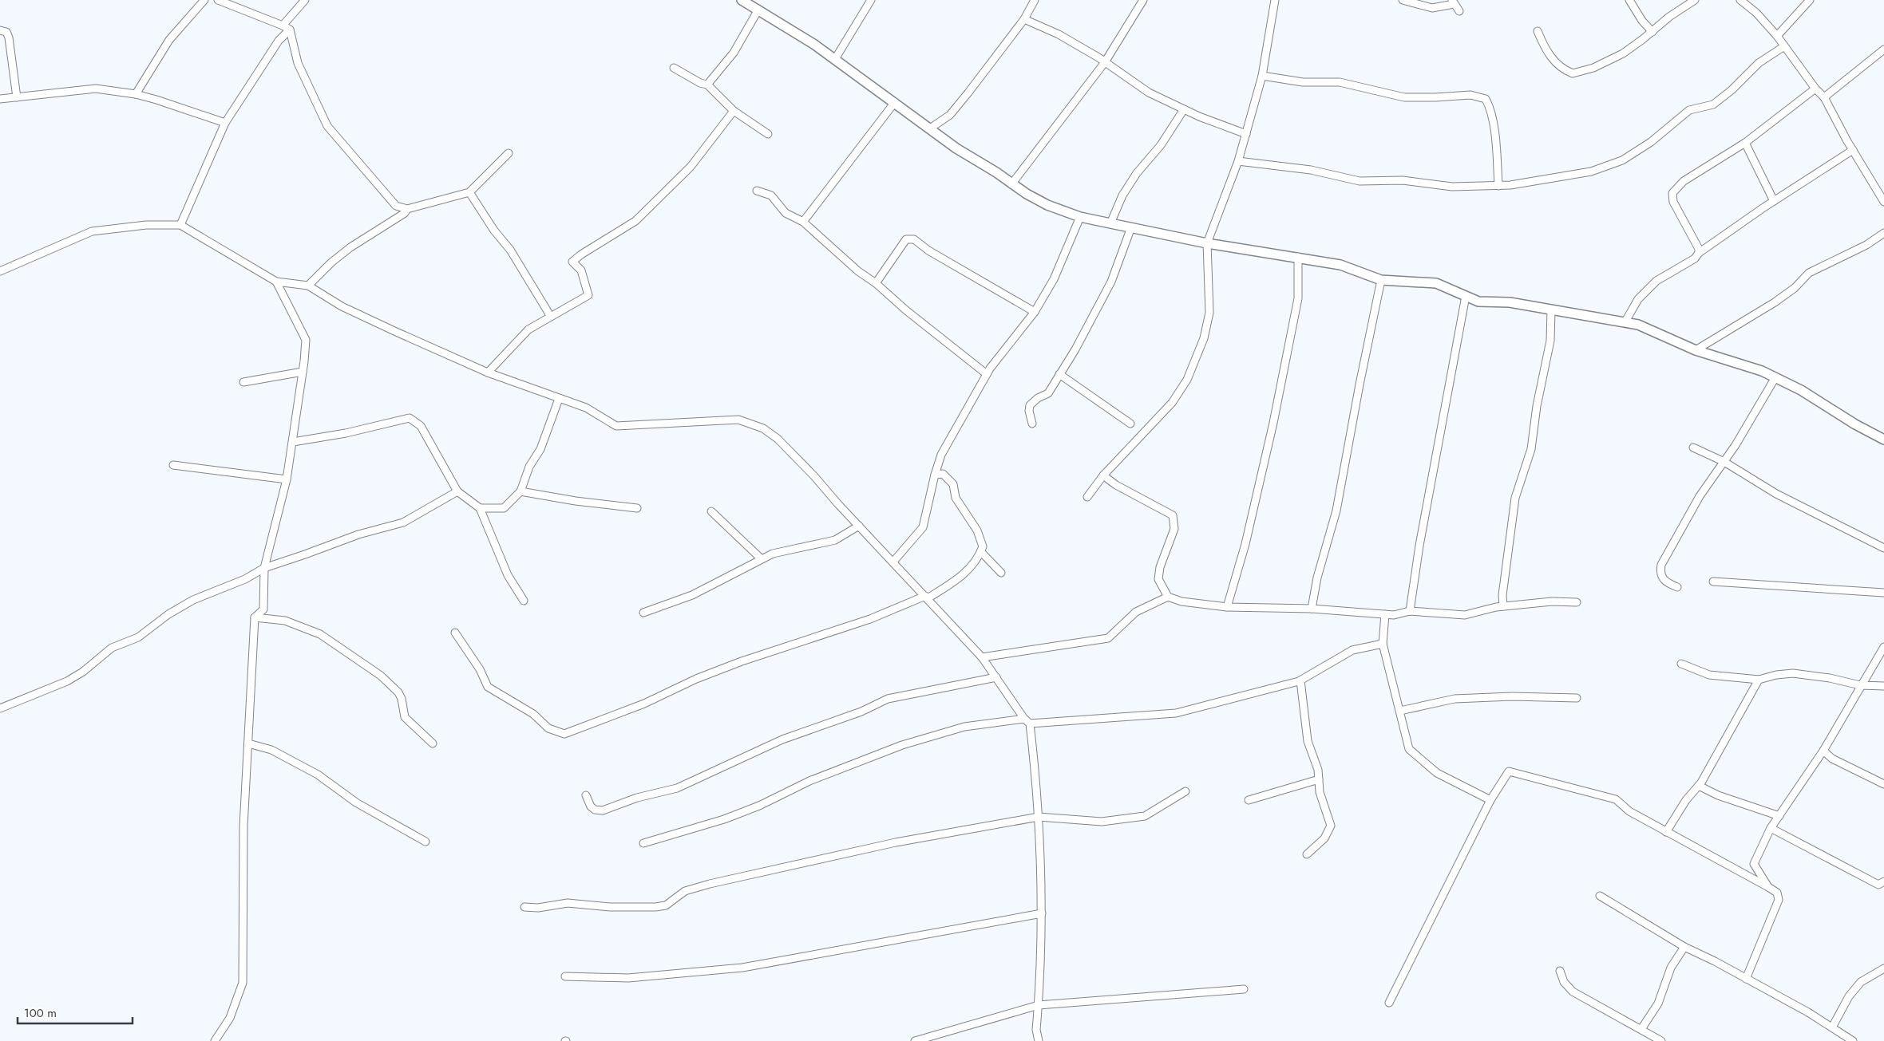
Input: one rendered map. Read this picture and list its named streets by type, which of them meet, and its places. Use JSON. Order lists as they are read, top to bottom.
{
  "scale_bar": "100 m"
}
